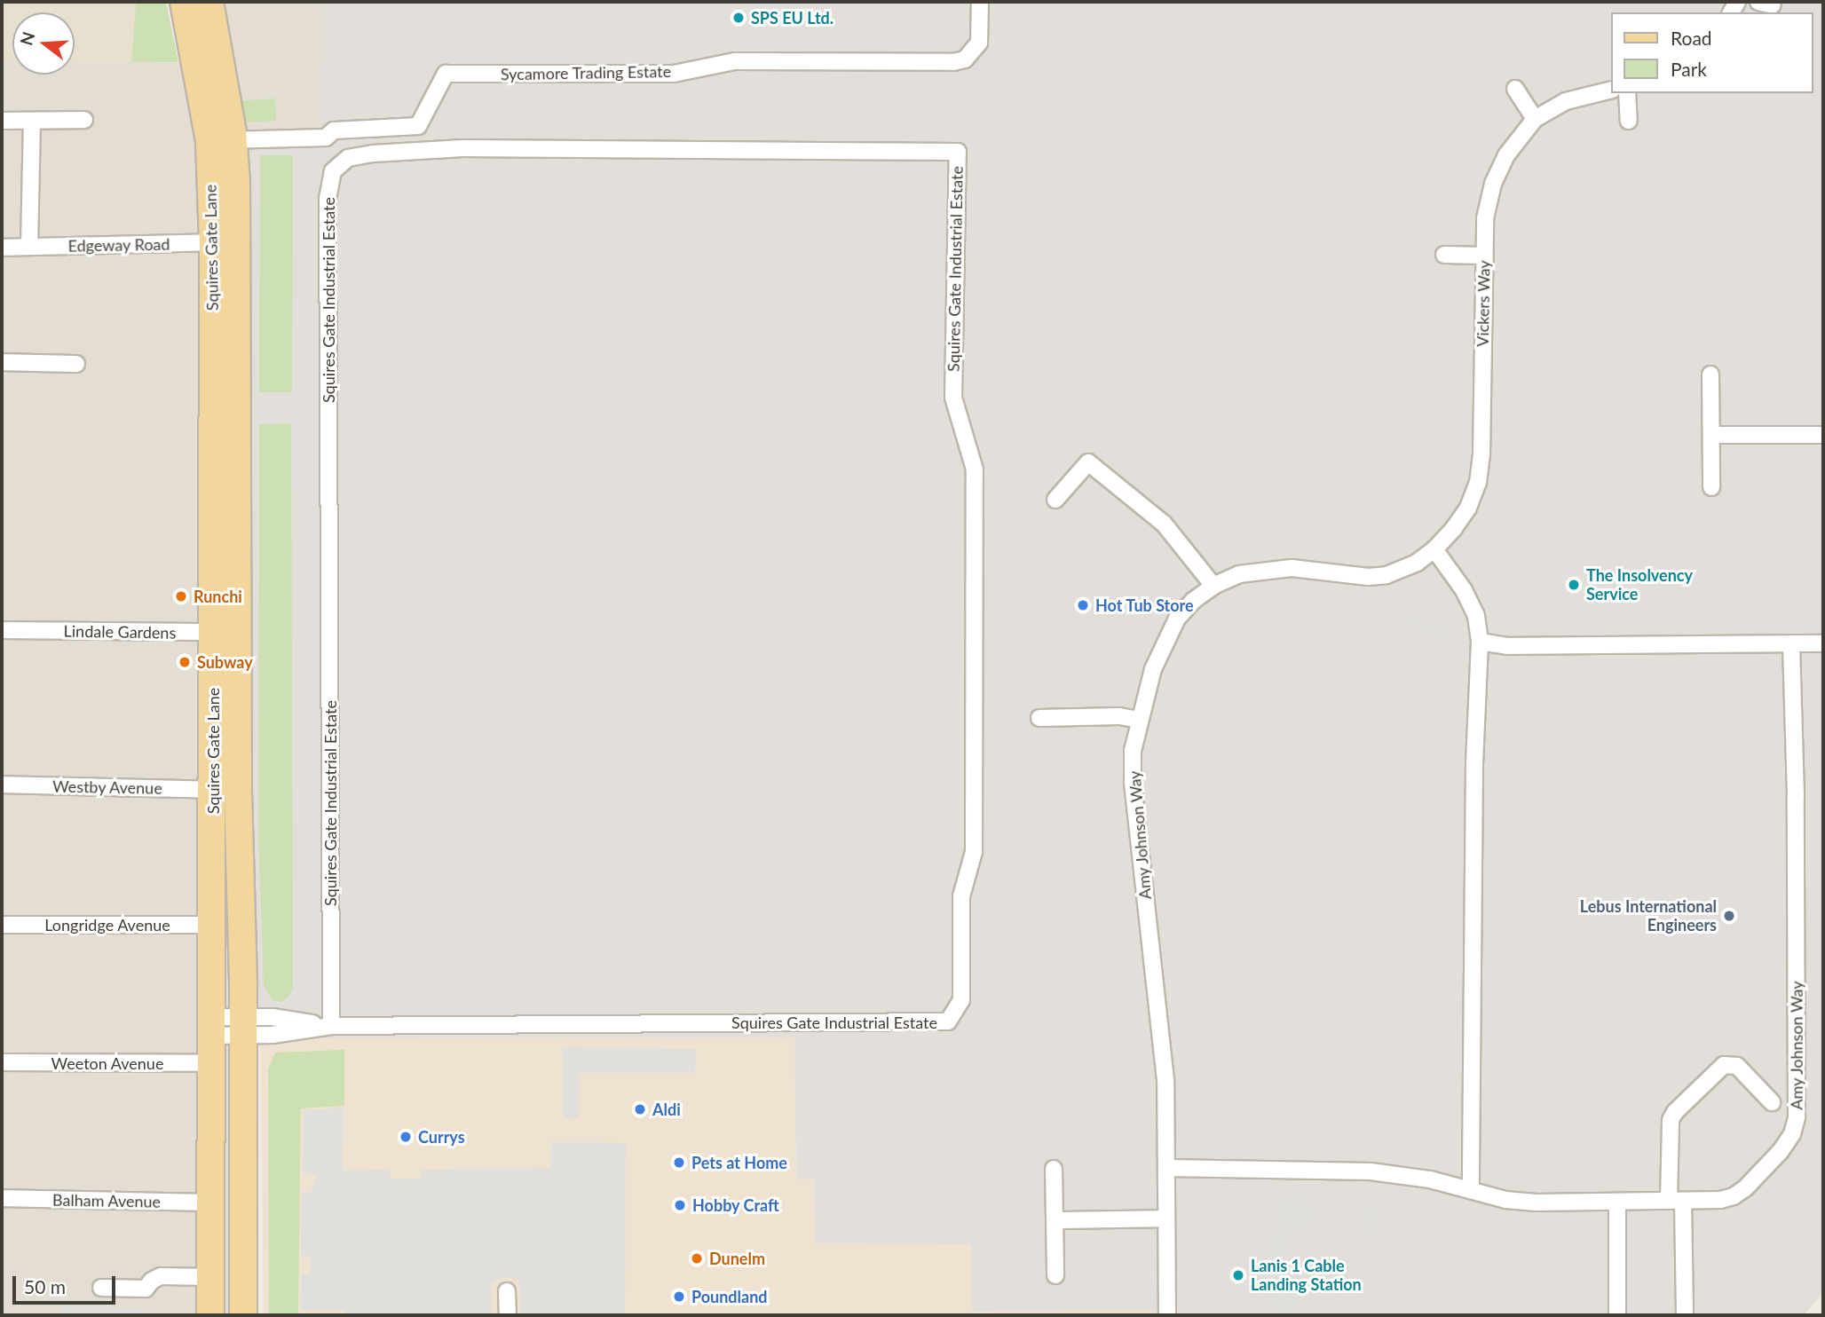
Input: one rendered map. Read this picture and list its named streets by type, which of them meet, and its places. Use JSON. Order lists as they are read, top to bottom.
{
  "streets": {
    "main road": ["Squires Gate Lane"],
    "street": [
      "Sycamore Trading Estate",
      "Edgeway Road",
      "Squires Gate Industrial Estate",
      "Vickers Way",
      "Lindale Gardens",
      "Westby Avenue",
      "Amy Johnson Way",
      "Longridge Avenue",
      "Weeton Avenue",
      "Balham Avenue"
    ]
  },
  "crossings": [
    ["Sycamore Trading Estate", "Squires Gate Lane"],
    ["Edgeway Road", "Squires Gate Lane"],
    ["Squires Gate Lane", "Lindale Gardens"],
    ["Squires Gate Lane", "Westby Avenue"],
    ["Squires Gate Lane", "Longridge Avenue"],
    ["Squires Gate Lane", "Weeton Avenue"],
    ["Squires Gate Lane", "Balham Avenue"],
    ["Vickers Way", "Amy Johnson Way"]
  ],
  "places": [
    "SPS EU Ltd.",
    "The Insolvency Service",
    "Runchi",
    "Hot Tub Store",
    "Subway",
    "Lebus International Engineers",
    "Aldi",
    "Currys",
    "Pets at Home",
    "Hobby Craft",
    "Dunelm",
    "Lanis 1 Cable Landing Station",
    "Poundland"
  ],
  "legend": ["Road", "Park"],
  "scale_bar": "50 m",
  "north": "left"
}
